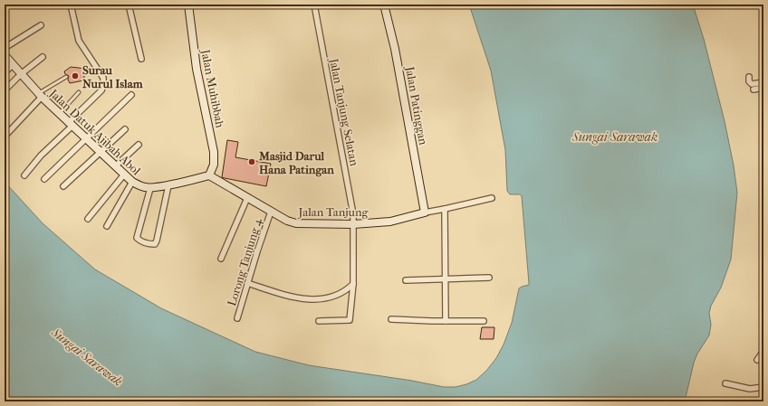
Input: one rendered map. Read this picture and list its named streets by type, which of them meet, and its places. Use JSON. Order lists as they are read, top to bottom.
{
  "streets": {
    "main road": [
      "Jalan Muhibbah",
      "Jalan Patinggan",
      "Jalan Datuk Ajibah Abol",
      "Jalan Tanjung"
    ],
    "street": ["Jalan Tanjung Selatan", "Lorong Tanjung 4"]
  },
  "crossings": [
    ["Jalan Muhibbah", "Jalan Datuk Ajibah Abol"],
    ["Jalan Muhibbah", "Jalan Tanjung"],
    ["Jalan Patinggan", "Jalan Tanjung"],
    ["Jalan Tanjung Selatan", "Jalan Tanjung"],
    ["Jalan Datuk Ajibah Abol", "Jalan Tanjung"],
    ["Jalan Tanjung", "Lorong Tanjung 4"]
  ],
  "water": ["Sungai Sarawak"],
  "places": ["Surau Nurul Islam", "Masjid Darul Hana Patingan"]
}
